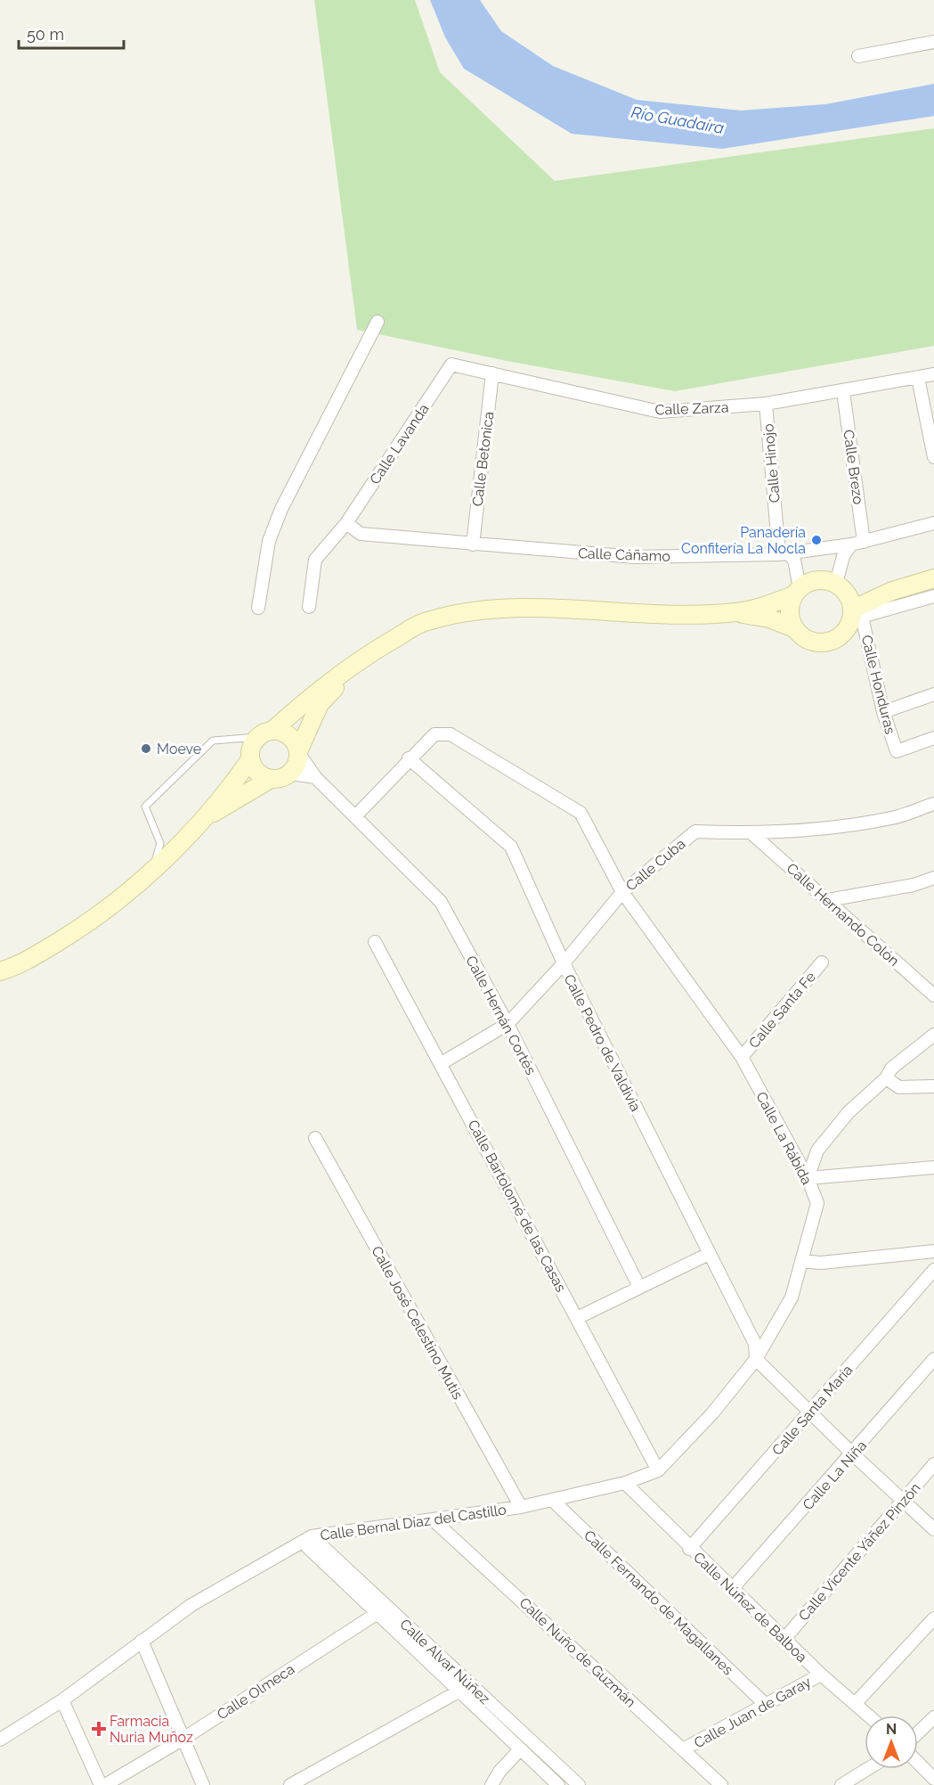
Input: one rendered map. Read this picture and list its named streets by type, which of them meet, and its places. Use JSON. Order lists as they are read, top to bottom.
{
  "streets": {
    "street": [
      "Calle Zarza",
      "Calle Lavanda",
      "Calle Betonica",
      "Calle Hinojo",
      "Calle Brezo",
      "Calle Cáñamo",
      "Calle Honduras",
      "Calle Cuba",
      "Calle Hernando Colón",
      "Calle Santa Fe",
      "Calle Hernán Cortés",
      "Calle Pedro de Valdivia",
      "Calle La Rábida",
      "Calle Bartolomé de las Casas",
      "Calle José Celestino Mutis",
      "Calle Santa María",
      "Calle La Niña",
      "Calle Bernal Díaz del Castillo",
      "Calle Vicente Yáñez Pinzón",
      "Calle Fernando de Magallanes",
      "Calle Núñez de Balboa",
      "Calle Nuño de Guzmán",
      "Calle Alvar Núñez",
      "Calle Olmeca",
      "Calle Juan de Garay"
    ]
  },
  "crossings": [
    ["Calle Zarza", "Calle Lavanda"],
    ["Calle Zarza", "Calle Betonica"],
    ["Calle Zarza", "Calle Hinojo"],
    ["Calle Zarza", "Calle Brezo"],
    ["Calle Lavanda", "Calle Cáñamo"],
    ["Calle Betonica", "Calle Cáñamo"],
    ["Calle Hinojo", "Calle Cáñamo"],
    ["Calle Hinojo", "Calle Honduras"],
    ["Calle Brezo", "Calle Cáñamo"],
    ["Calle Cuba", "Calle Hernando Colón"],
    ["Calle Cuba", "Calle Hernán Cortés"],
    ["Calle Cuba", "Calle Pedro de Valdivia"],
    ["Calle Cuba", "Calle La Rábida"],
    ["Calle Cuba", "Calle Bartolomé de las Casas"],
    ["Calle Santa Fe", "Calle La Rábida"],
    ["Calle Hernán Cortés", "Calle La Rábida"],
    ["Calle Pedro de Valdivia", "Calle La Rábida"],
    ["Calle La Rábida", "Calle Bartolomé de las Casas"],
    ["Calle La Rábida", "Calle Bernal Díaz del Castillo"],
    ["Calle Bartolomé de las Casas", "Calle Bernal Díaz del Castillo"],
    ["Calle José Celestino Mutis", "Calle Bernal Díaz del Castillo"],
    ["Calle Santa María", "Calle Núñez de Balboa"],
    ["Calle La Niña", "Calle Núñez de Balboa"],
    ["Calle Bernal Díaz del Castillo", "Calle Fernando de Magallanes"],
    ["Calle Bernal Díaz del Castillo", "Calle Núñez de Balboa"],
    ["Calle Bernal Díaz del Castillo", "Calle Nuño de Guzmán"],
    ["Calle Bernal Díaz del Castillo", "Calle Alvar Núñez"],
    ["Calle Vicente Yáñez Pinzón", "Calle Núñez de Balboa"],
    ["Calle Fernando de Magallanes", "Calle Juan de Garay"],
    ["Calle Núñez de Balboa", "Calle Juan de Garay"],
    ["Calle Nuño de Guzmán", "Calle Juan de Garay"],
    ["Calle Alvar Núñez", "Calle Olmeca"]
  ],
  "water": ["Río Guadaíra"],
  "places": {
    "other": ["Panadería Confitería La Nocla", "Moeve"],
    "health": ["Farmacia Nuria Muñoz"]
  },
  "scale_bar": "50 m",
  "north": "top"
}
